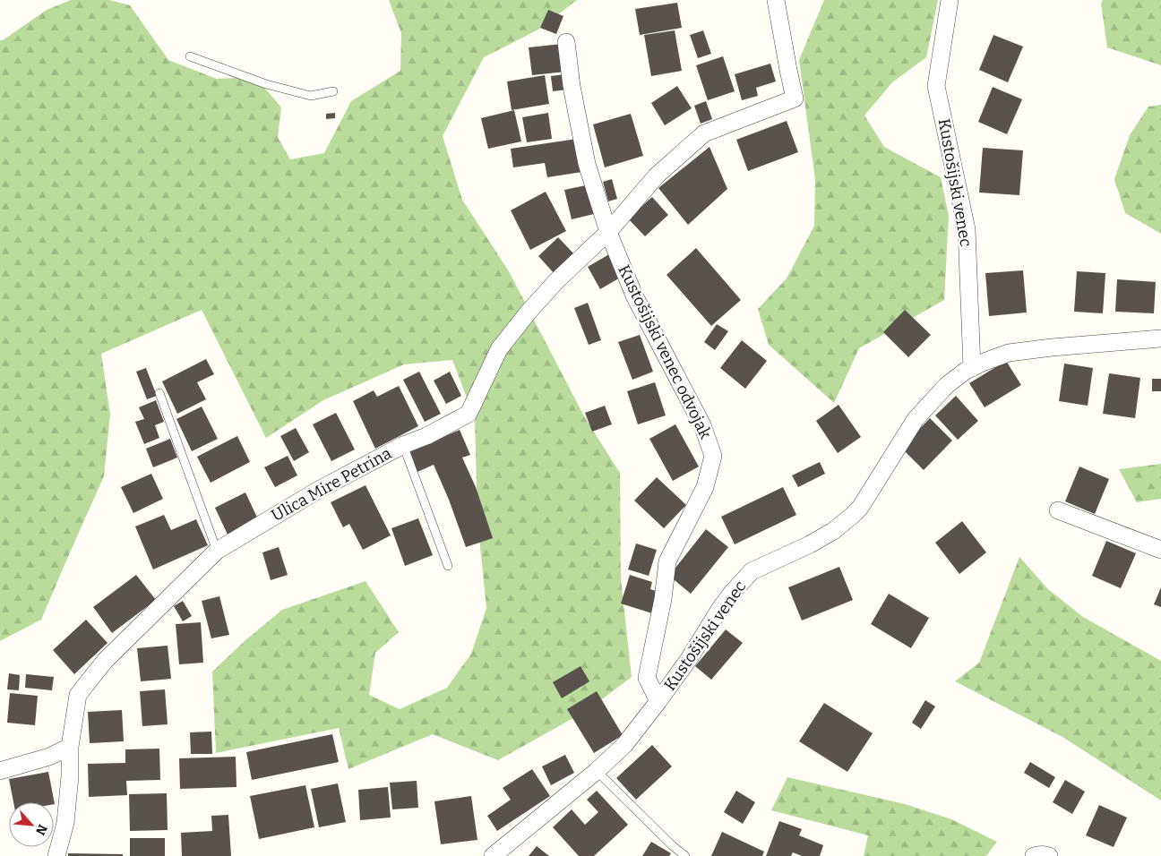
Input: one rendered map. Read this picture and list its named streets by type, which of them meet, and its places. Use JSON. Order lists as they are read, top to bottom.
{
  "streets": {
    "street": ["Kustošijski venec", "Kustošijski venec odvojak", "Ulica Mire Petrina"]
  },
  "crossings": [
    ["Kustošijski venec", "Kustošijski venec odvojak"],
    ["Kustošijski venec odvojak", "Ulica Mire Petrina"]
  ],
  "north": "bottom right"
}
